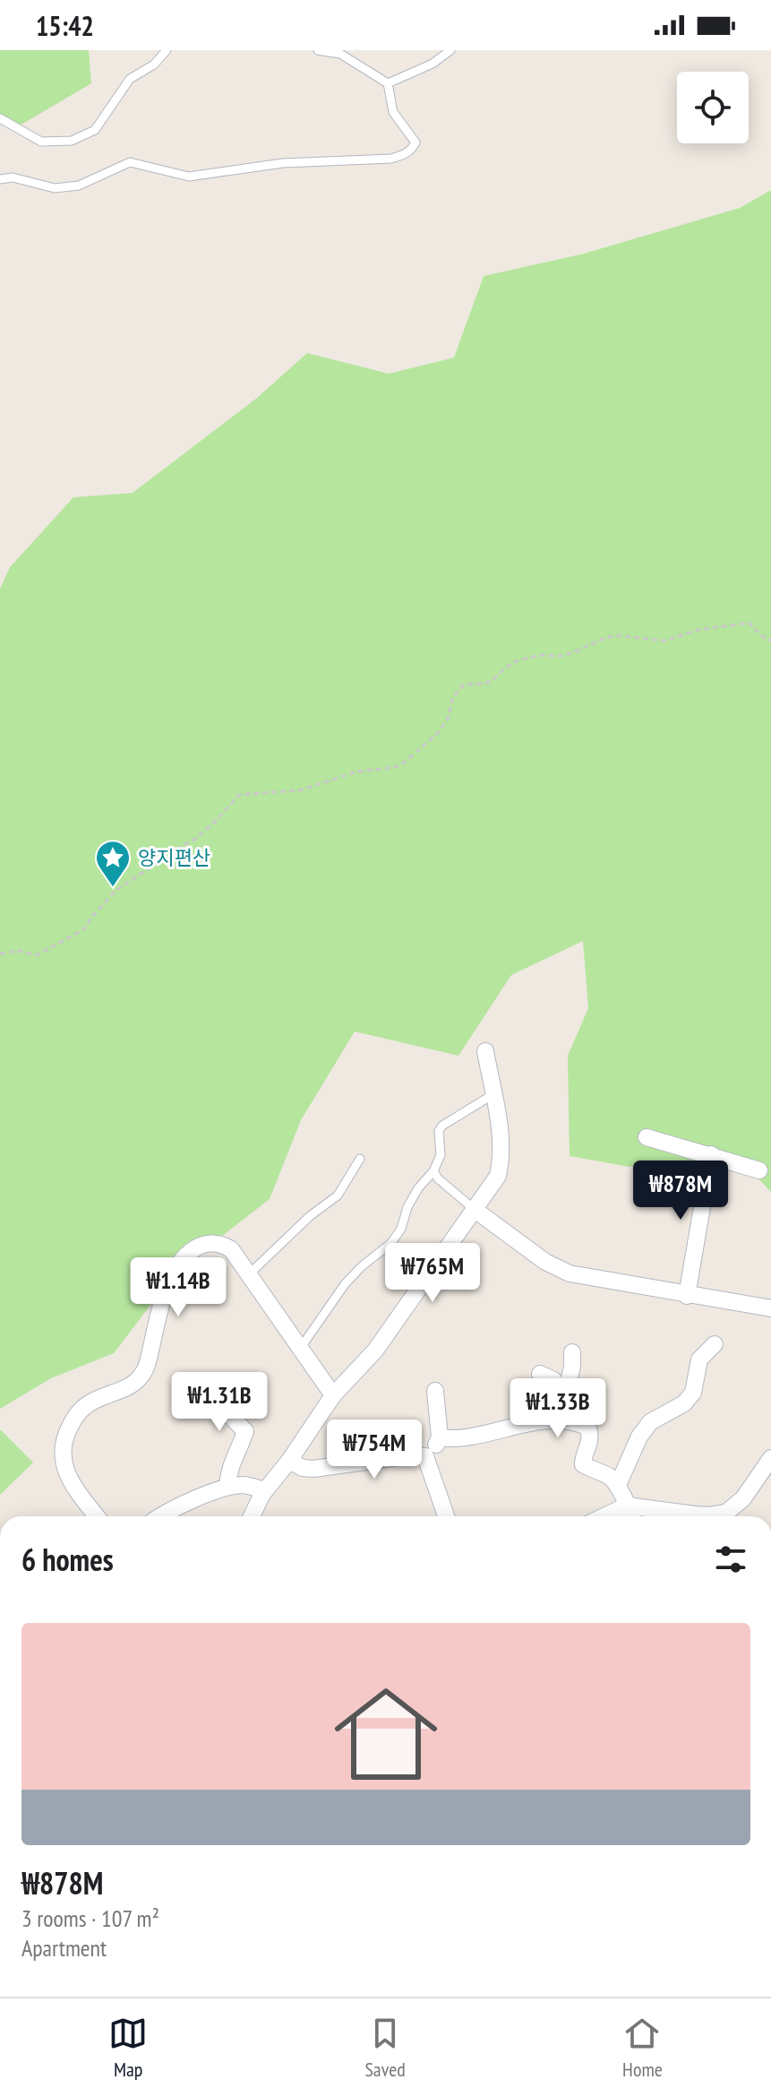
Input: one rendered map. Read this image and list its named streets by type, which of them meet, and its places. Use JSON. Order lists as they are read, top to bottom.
{
  "places": {
    "place": ["양지편산"]
  },
  "page": {
    "status": "15:42",
    "price": [
      "₩878M",
      "₩765M",
      "₩1.14B",
      "₩1.31B",
      "₩1.33B",
      "₩754M"
    ],
    "heading": "6 homes",
    "list": [
      {
        "name": "₩878M",
        "note": "3 rooms · 107 m² · Apartment"
      }
    ],
    "tabs": ["Map", "Saved", "Home"]
  }
}
